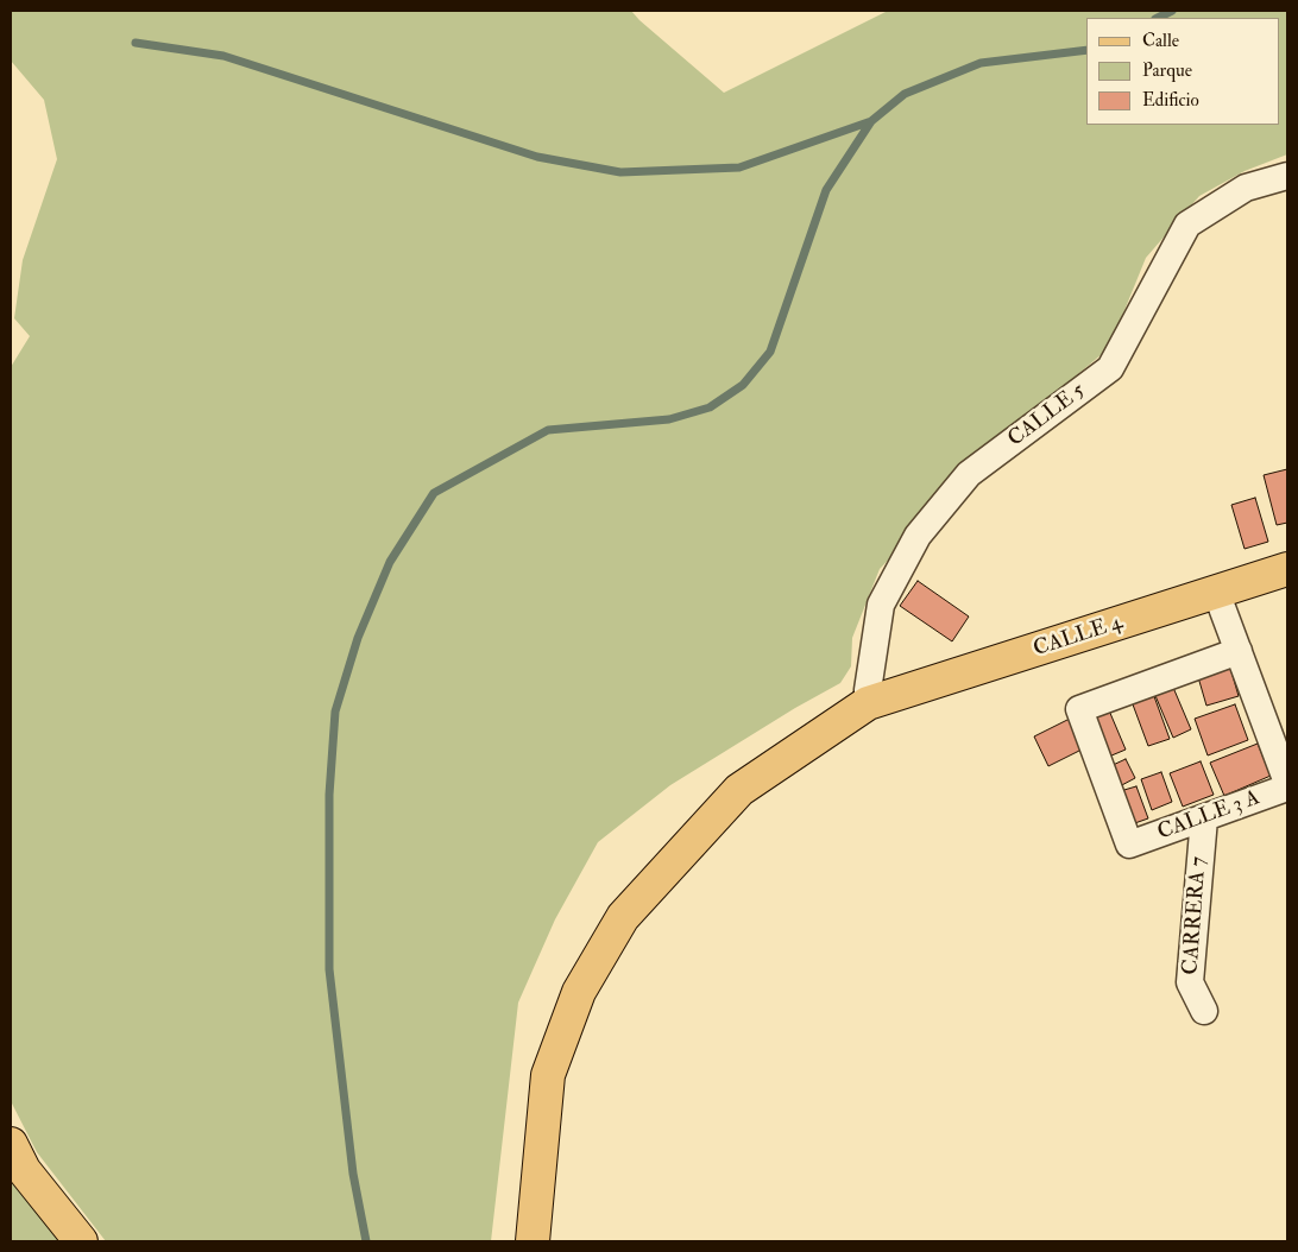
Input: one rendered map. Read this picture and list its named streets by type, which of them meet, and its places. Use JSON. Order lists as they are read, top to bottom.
{
  "streets": {
    "main road": ["CALLE 4"],
    "street": ["CALLE 5", "CALLE 3 A", "CARRERA 7"]
  },
  "crossings": [
    ["CALLE 5", "CALLE 4"],
    ["CALLE 3 A", "CARRERA 7"]
  ],
  "legend": ["Calle", "Parque", "Edificio"]
}
